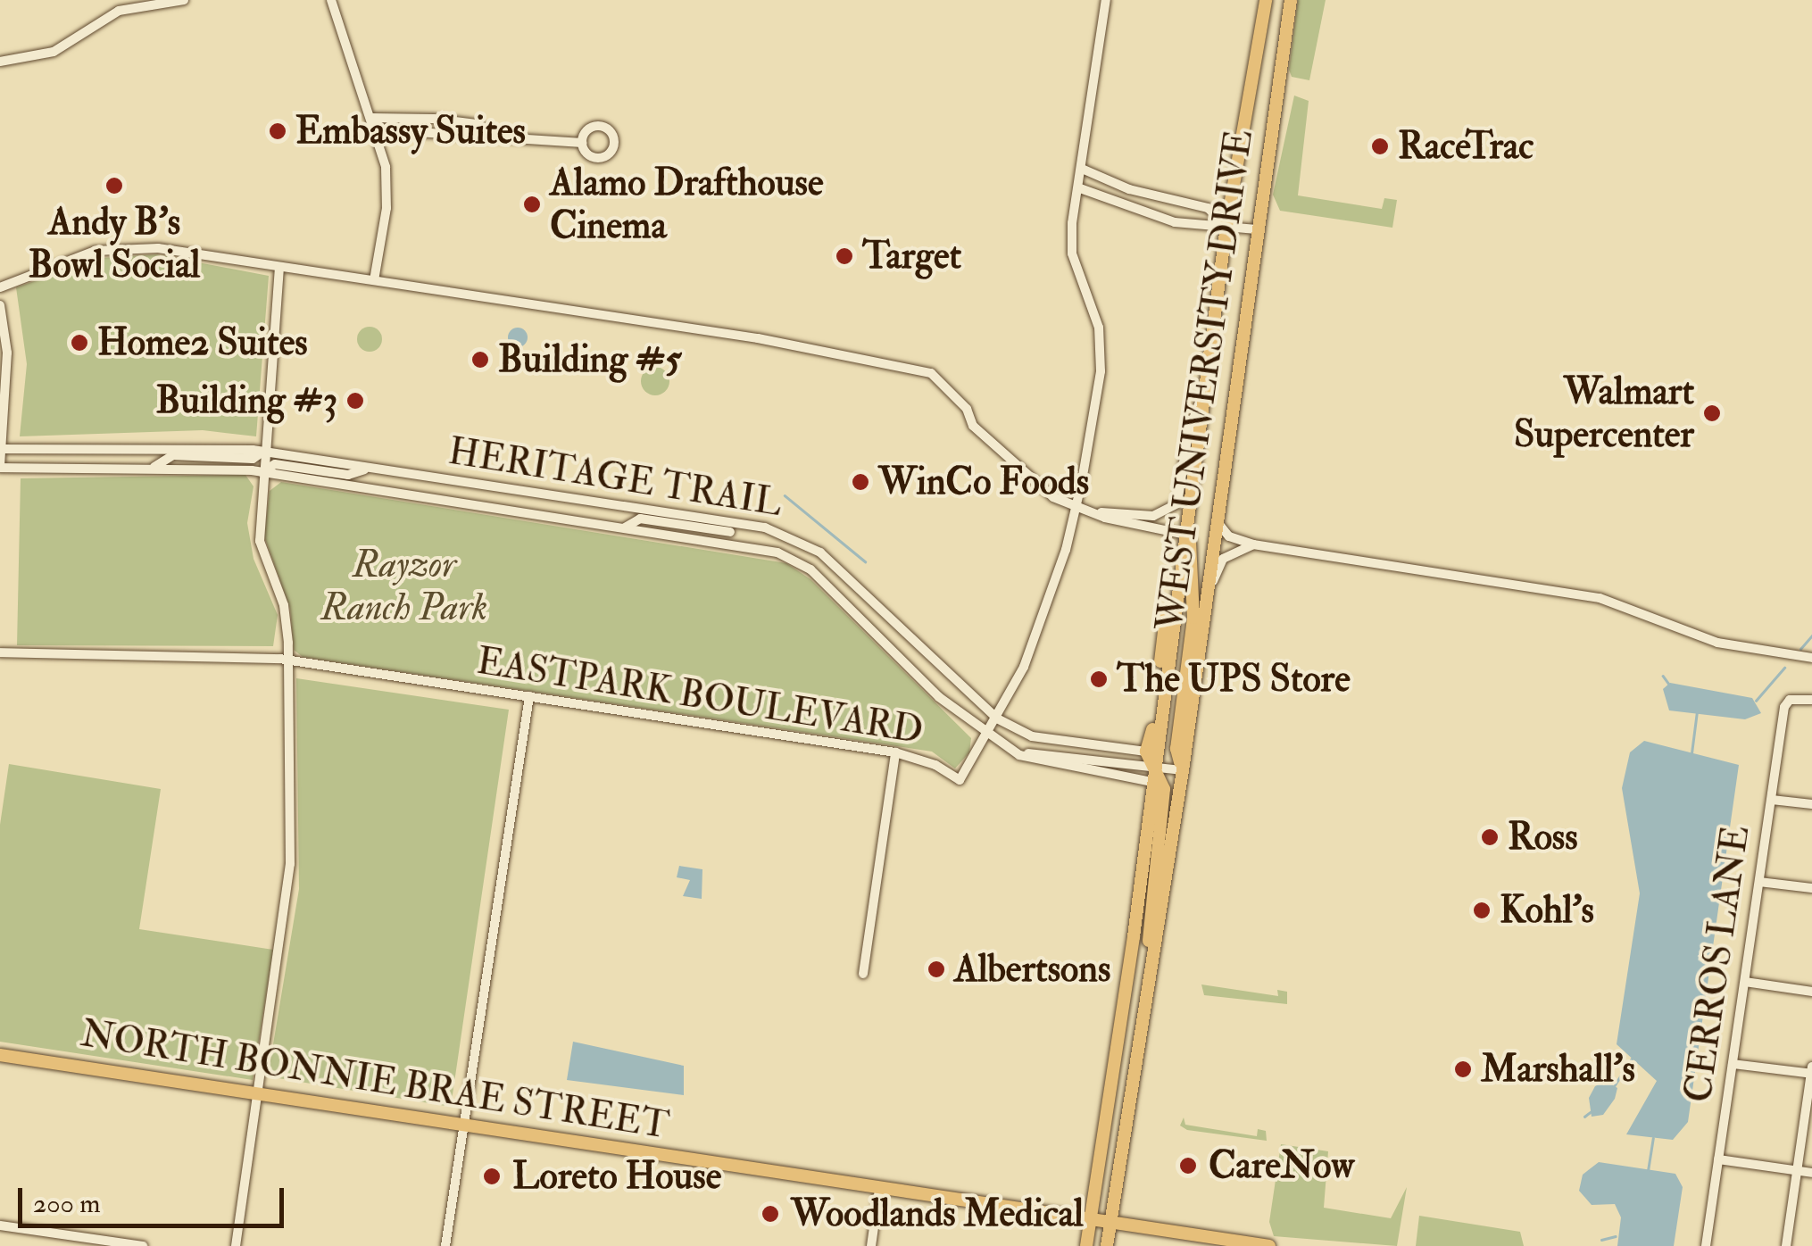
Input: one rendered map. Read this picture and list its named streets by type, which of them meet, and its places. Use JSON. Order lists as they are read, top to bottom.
{
  "streets": {
    "main road": ["WEST UNIVERSITY DRIVE", "NORTH BONNIE BRAE STREET"],
    "street": ["HERITAGE TRAIL", "EASTPARK BOULEVARD", "CERROS LANE"]
  },
  "crossings": [
    ["WEST UNIVERSITY DRIVE", "HERITAGE TRAIL"],
    ["WEST UNIVERSITY DRIVE", "NORTH BONNIE BRAE STREET"],
    ["HERITAGE TRAIL", "EASTPARK BOULEVARD"]
  ],
  "parks": ["Rayzor Ranch Park"],
  "places": [
    "Embassy Suites",
    "RaceTrac",
    "Andy B's Bowl Social",
    "Alamo Drafthouse Cinema",
    "Target",
    "Home2 Suites",
    "Building #5",
    "Building #3",
    "Walmart Supercenter",
    "WinCo Foods",
    "The UPS Store",
    "Ross",
    "Kohl's",
    "Albertsons",
    "Marshall's",
    "CareNow",
    "Loreto House",
    "Woodlands Medical"
  ],
  "scale_bar": "200 m"
}
